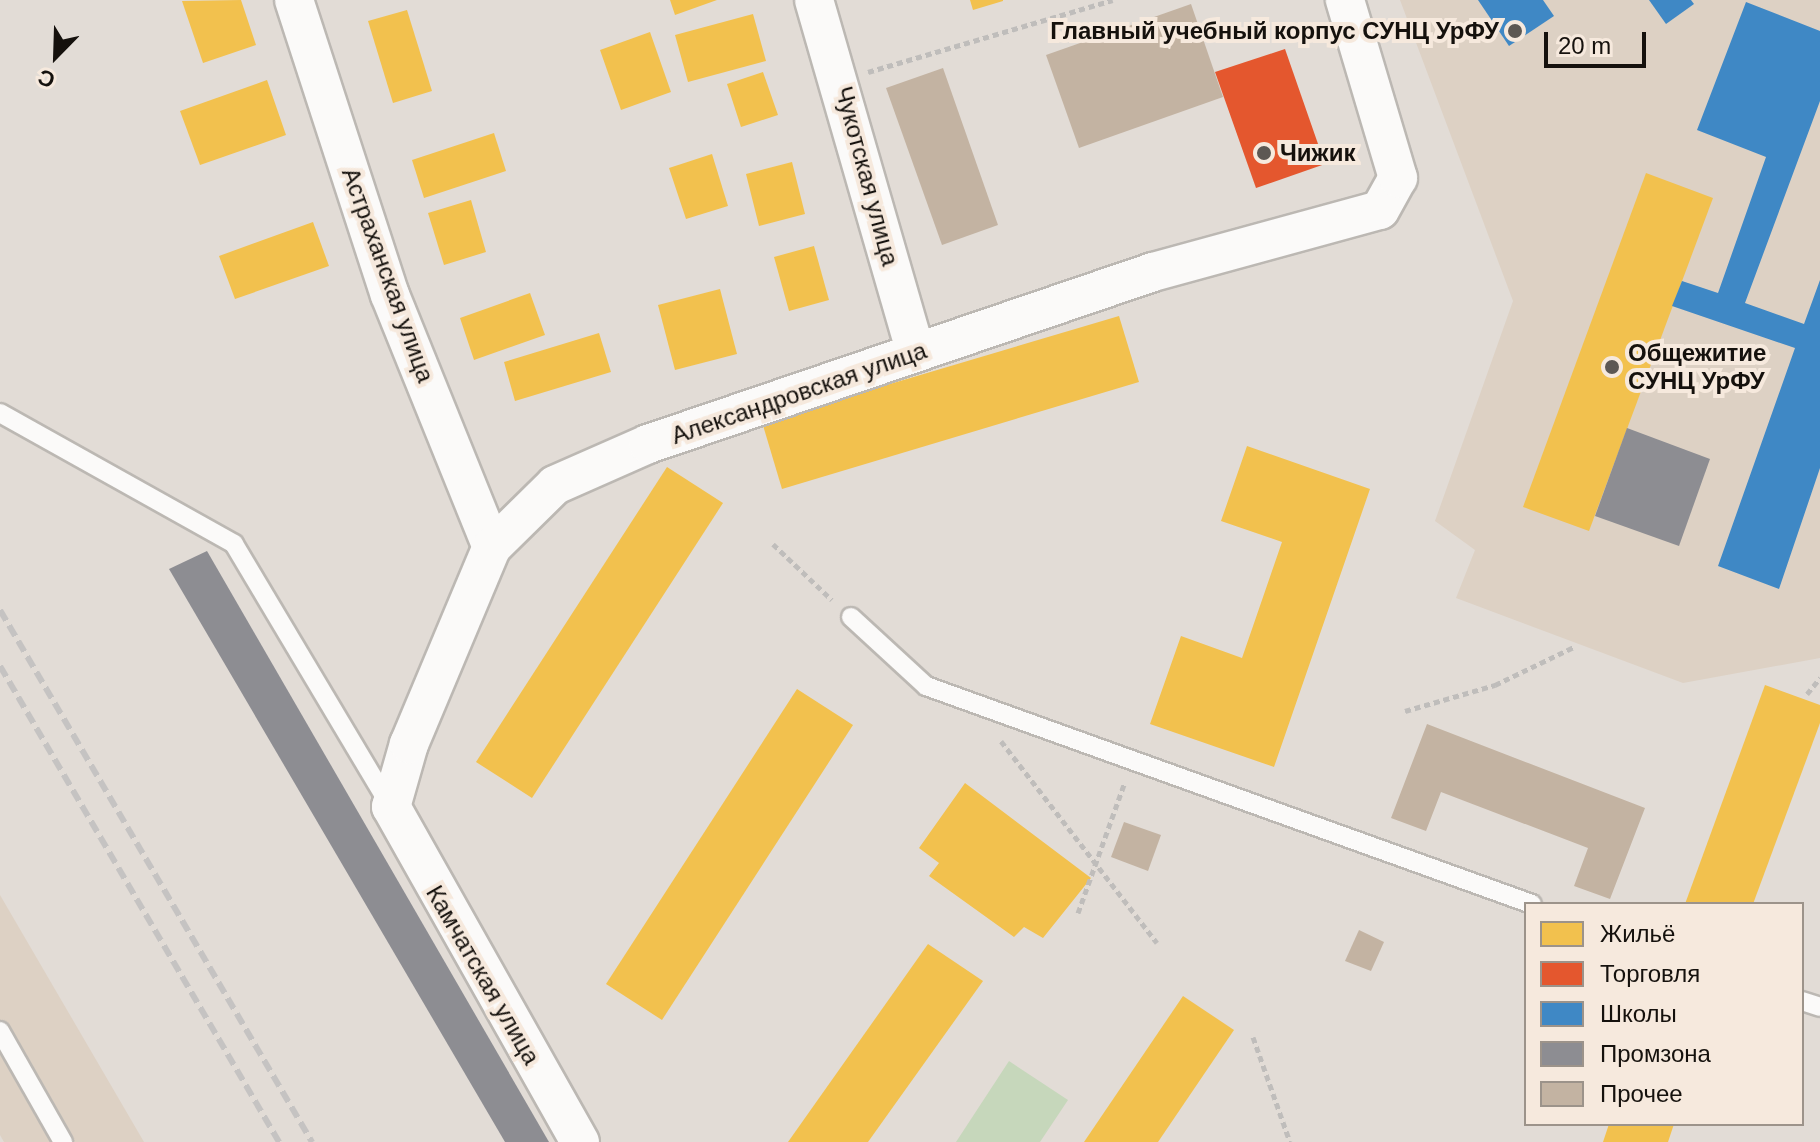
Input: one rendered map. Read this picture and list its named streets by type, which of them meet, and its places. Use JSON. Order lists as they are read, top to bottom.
{
  "streets": {
    "street": [
      "Чукотская улица",
      "Астраханская улица",
      "Александровская улица",
      "Камчатская улица"
    ]
  },
  "crossings": [
    ["Чукотская улица", "Александровская улица"],
    ["Астраханская улица", "Александровская улица"],
    ["Александровская улица", "Камчатская улица"]
  ],
  "places": ["Главный учебный корпус СУНЦ УрФУ", "Чижик", "Общежитие СУНЦ УрФУ"],
  "legend": [
    "Жильё",
    "Торговля",
    "Школы",
    "Промзона",
    "Прочее"
  ],
  "scale_bar": "20 m",
  "north": "bottom left"
}
